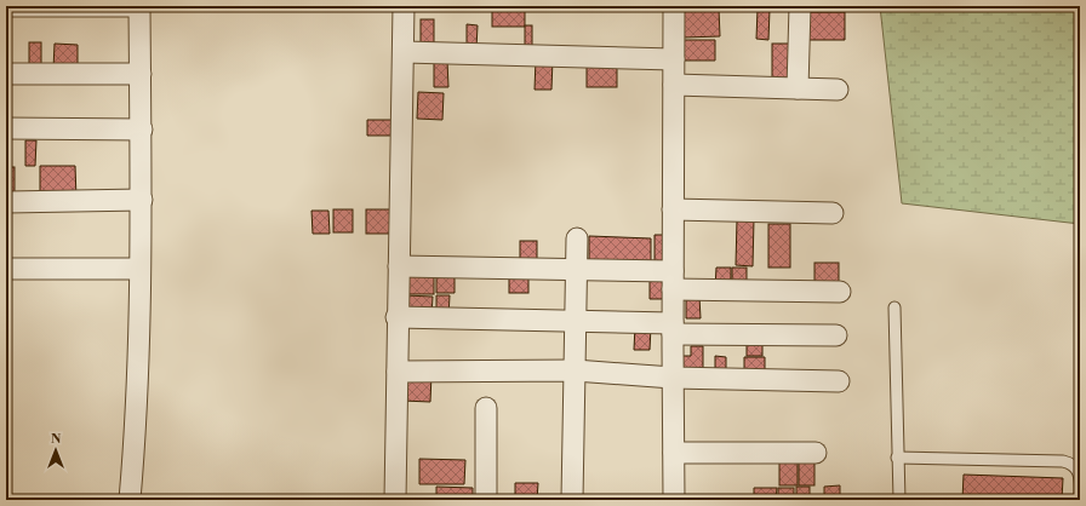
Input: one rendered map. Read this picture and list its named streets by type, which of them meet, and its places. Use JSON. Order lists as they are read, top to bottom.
{
  "north": "top"
}
